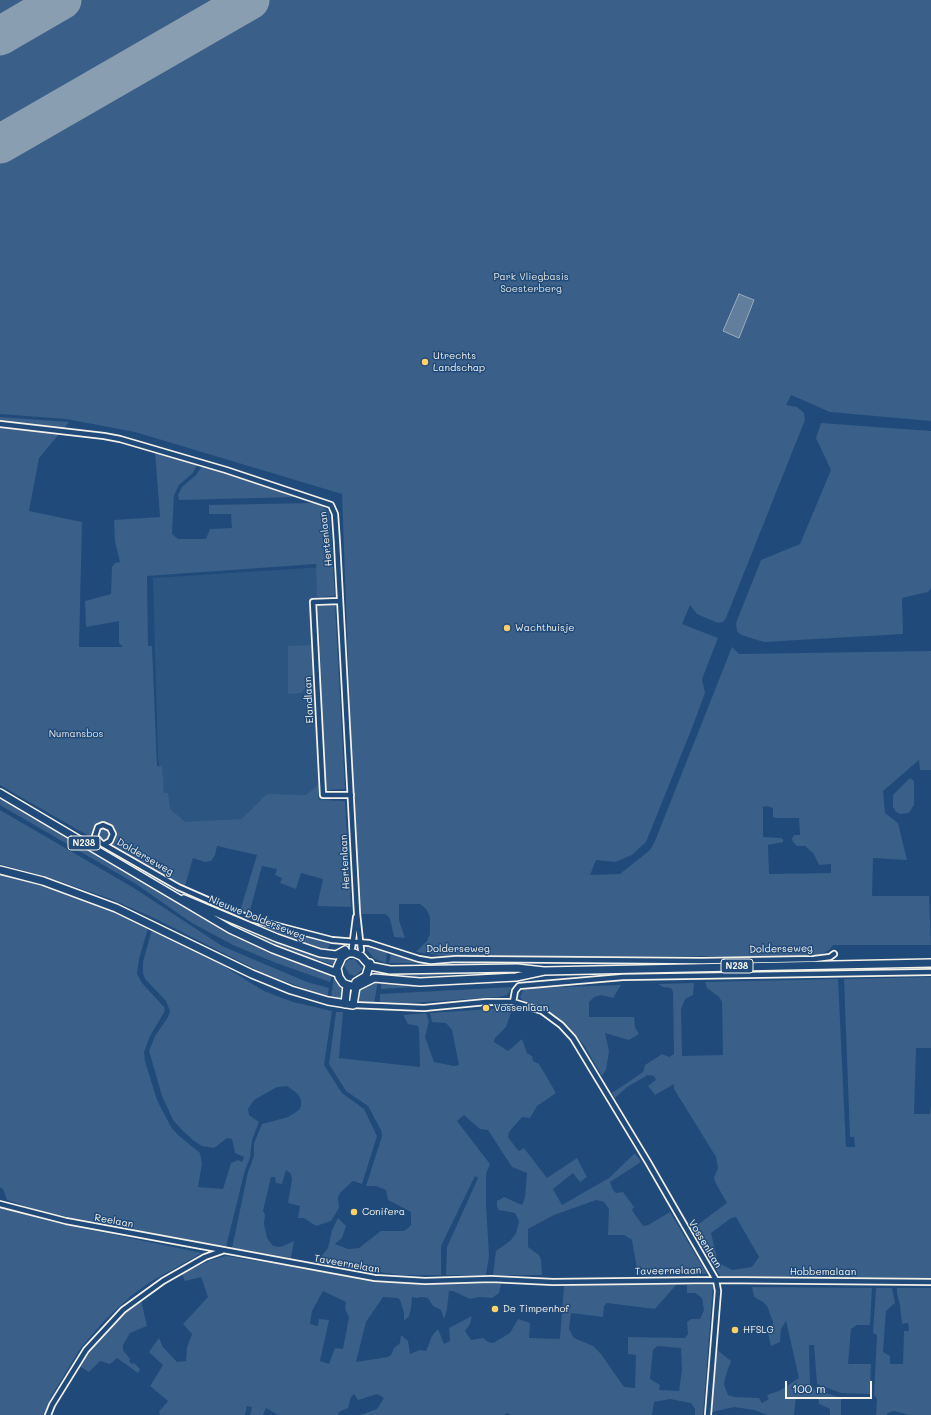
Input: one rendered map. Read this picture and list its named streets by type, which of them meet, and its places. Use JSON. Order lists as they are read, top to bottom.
{
  "streets": {
    "main road": ["N238", "Dolderseweg", "Nieuwe Dolderseweg"],
    "street": [
      "Hertenlaan",
      "Elandlaan",
      "Reelaan",
      "Vossenlaan",
      "Taveernelaan",
      "Hobbemalaan"
    ]
  },
  "crossings": [
    ["Hertenlaan", "Elandlaan"],
    ["Hertenlaan", "N238"],
    ["Hertenlaan", "Dolderseweg"],
    ["Hertenlaan", "Nieuwe Dolderseweg"],
    ["N238", "Dolderseweg"],
    ["N238", "Nieuwe Dolderseweg"],
    ["Dolderseweg", "Nieuwe Dolderseweg"],
    ["Reelaan", "Taveernelaan"],
    ["Vossenlaan", "Taveernelaan"],
    ["Vossenlaan", "Hobbemalaan"],
    ["Taveernelaan", "Hobbemalaan"]
  ],
  "parks": ["Park Vliegbasis Soesterberg", "Numansbos"],
  "places": [
    "Utrechts Landschap",
    "Wachthuisje",
    "Vossenlaan",
    "Conifera",
    "De Timpenhof",
    "HFSLG"
  ],
  "scale_bar": "100 m"
}
